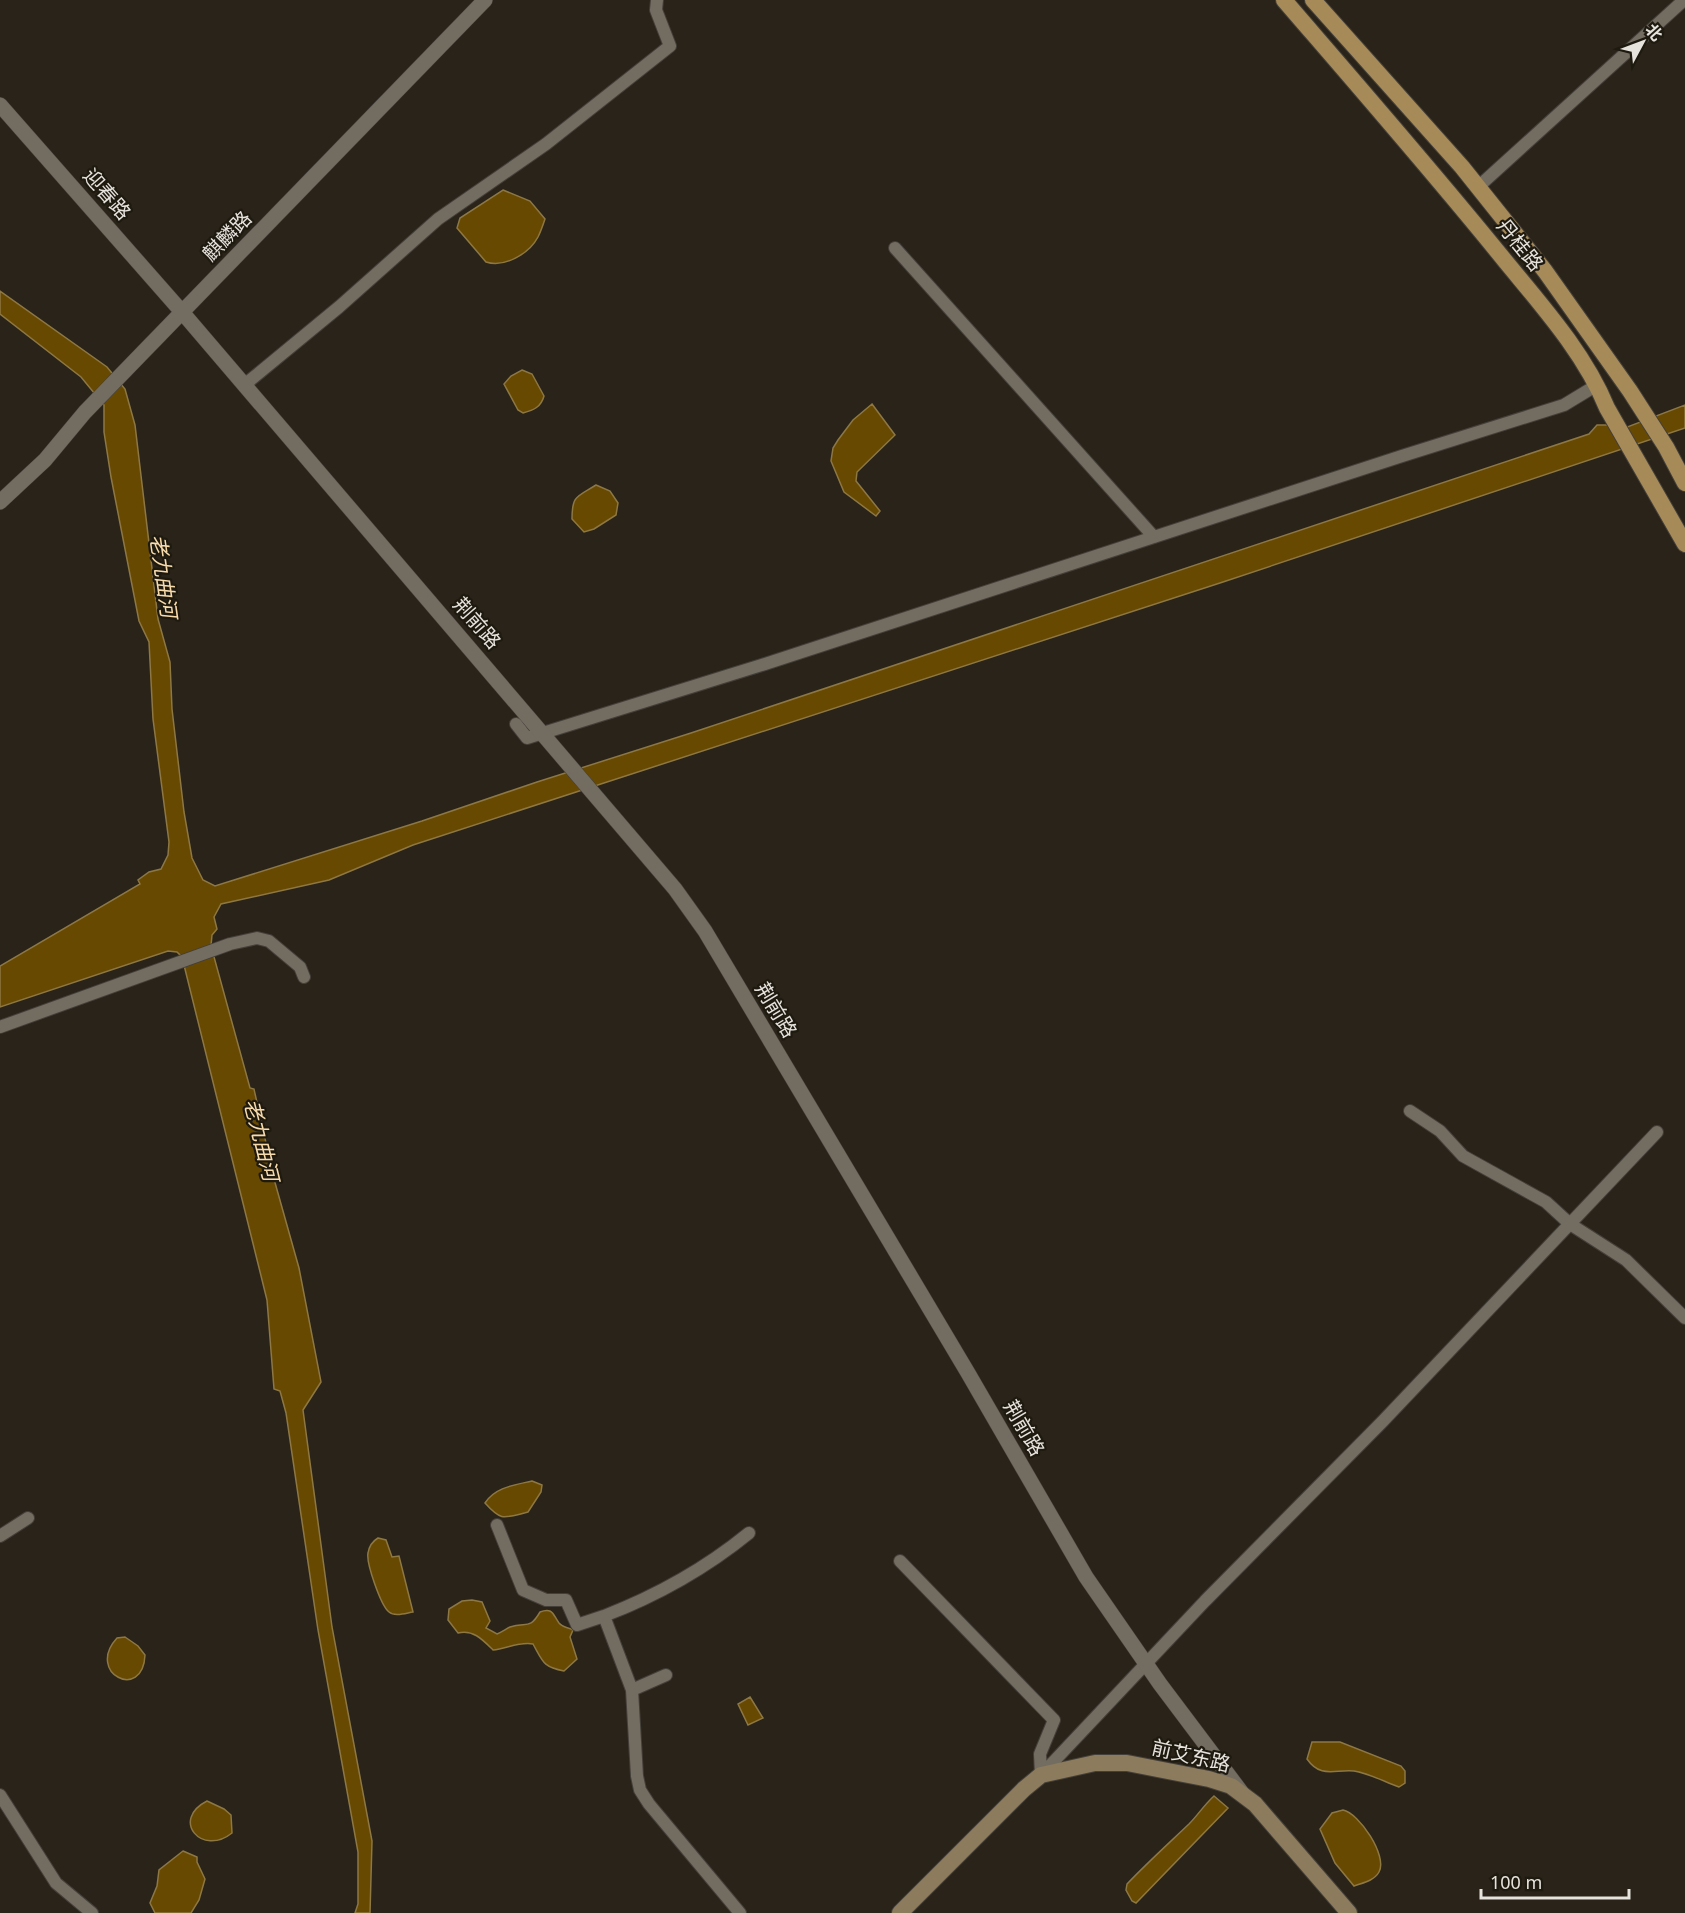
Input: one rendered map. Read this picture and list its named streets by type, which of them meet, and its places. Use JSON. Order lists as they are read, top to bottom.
{
  "streets": {
    "main road": ["丹桂路", "前艾东路"],
    "street": ["迎春路", "麒麟路", "荆前路"]
  },
  "crossings": [
    ["迎春路", "麒麟路"],
    ["迎春路", "荆前路"],
    ["麒麟路", "荆前路"],
    ["荆前路", "前艾东路"]
  ],
  "water": ["老九曲河"],
  "scale_bar": "100 m",
  "north": "top right"
}
